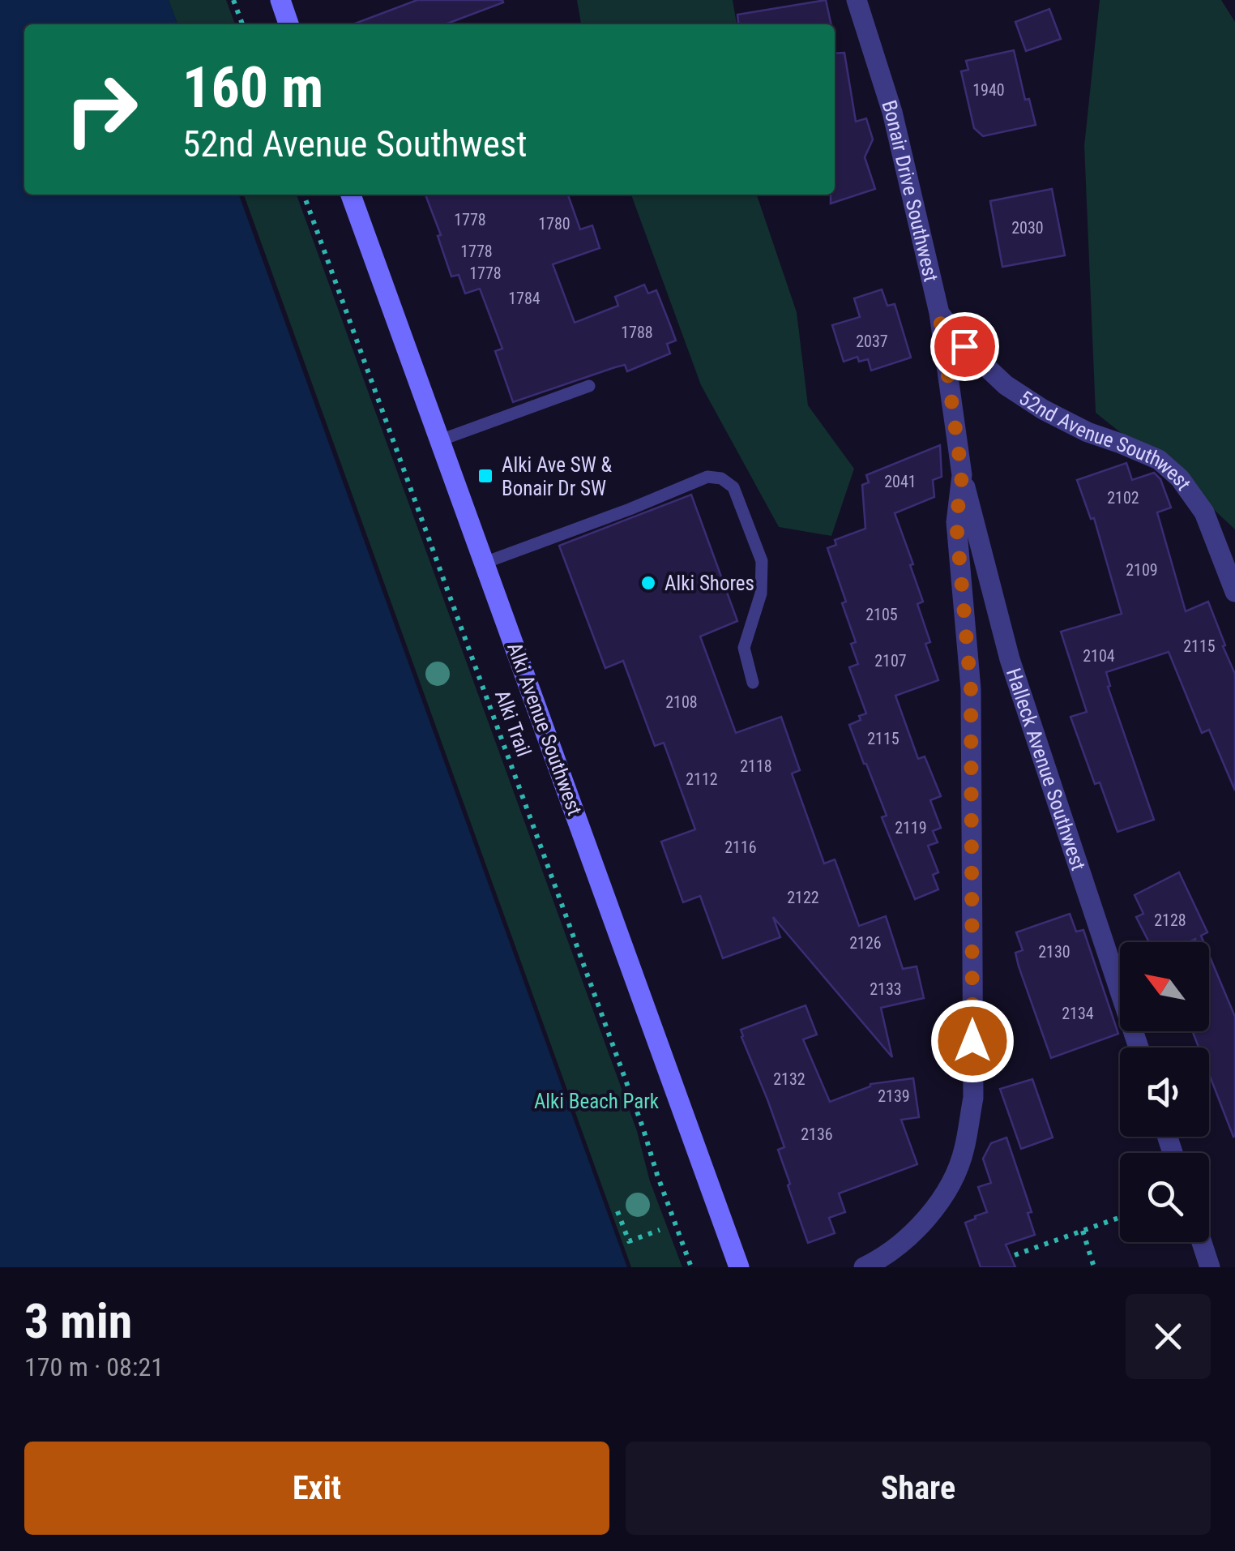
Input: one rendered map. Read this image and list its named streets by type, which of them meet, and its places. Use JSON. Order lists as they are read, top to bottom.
{
  "streets": {
    "main road": ["Alki Avenue Southwest"],
    "street": ["Bonair Drive Southwest", "52nd Avenue Southwest", "Halleck Avenue Southwest"],
    "path": ["Alki Trail"]
  },
  "crossings": [
    ["Bonair Drive Southwest", "52nd Avenue Southwest"],
    ["Bonair Drive Southwest", "Halleck Avenue Southwest"]
  ],
  "parks": ["Alki Beach Park"],
  "places": {
    "transit": ["Alki Ave SW & Bonair Dr SW"],
    "other": ["Alki Shores"]
  },
  "house_numbers": [
    "1940",
    "1778",
    "1780",
    "2030",
    "1778",
    "1778",
    "1784",
    "1788",
    "2037",
    "2041",
    "2102",
    "2109",
    "2105",
    "2115",
    "2104",
    "2107",
    "2108",
    "2115",
    "2118",
    "2112",
    "2119",
    "2116",
    "2122",
    "2128",
    "2126",
    "2130",
    "2133",
    "2134",
    "2132",
    "2139",
    "2136"
  ],
  "north": "top left",
  "page": {
    "turn": ["160 m", "52nd Avenue Southwest"],
    "heading": ["3 min", "170 m · 08:21"],
    "buttons": ["Exit", "Share"]
  }
}
